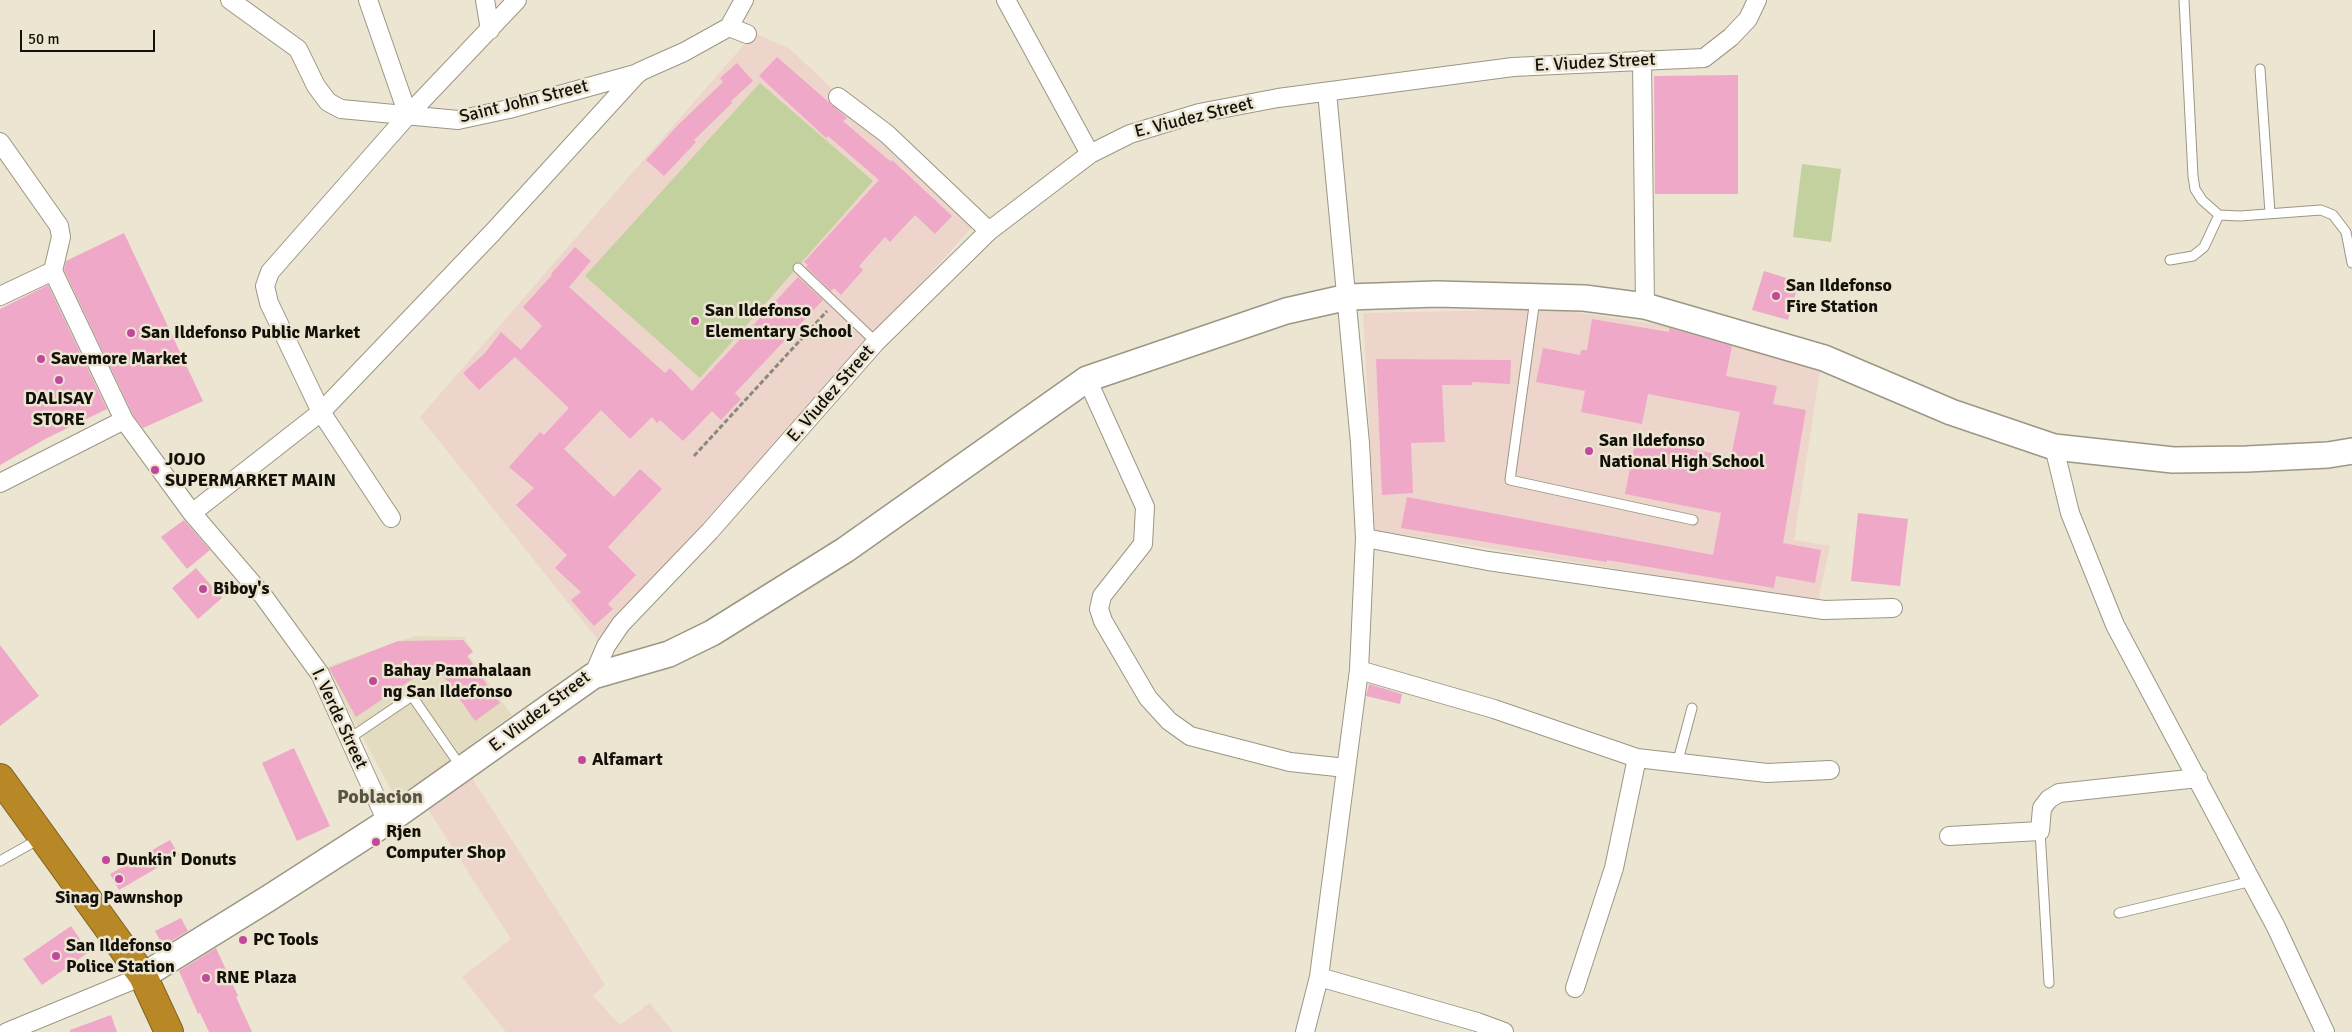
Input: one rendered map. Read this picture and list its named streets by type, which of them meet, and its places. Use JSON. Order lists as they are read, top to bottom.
{
  "streets": {
    "street": ["E. Viudez Street", "Saint John Street", "I. Verde Street"]
  },
  "crossings": [
    ["E. Viudez Street", "I. Verde Street"]
  ],
  "districts": ["Poblacion"],
  "places": [
    "San Ildefonso Fire Station",
    "San Ildefonso Elementary School",
    "San Ildefonso Public Market",
    "Savemore Market",
    "DALISAY STORE",
    "San Ildefonso National High School",
    "JOJO SUPERMARKET MAIN",
    "Biboy's",
    "Bahay Pamahalaan ng San Ildefonso",
    "Alfamart",
    "Rjen Computer Shop",
    "Dunkin' Donuts",
    "Sinag Pawnshop",
    "PC Tools",
    "San Ildefonso Police Station",
    "RNE Plaza"
  ],
  "scale_bar": "50 m"
}
